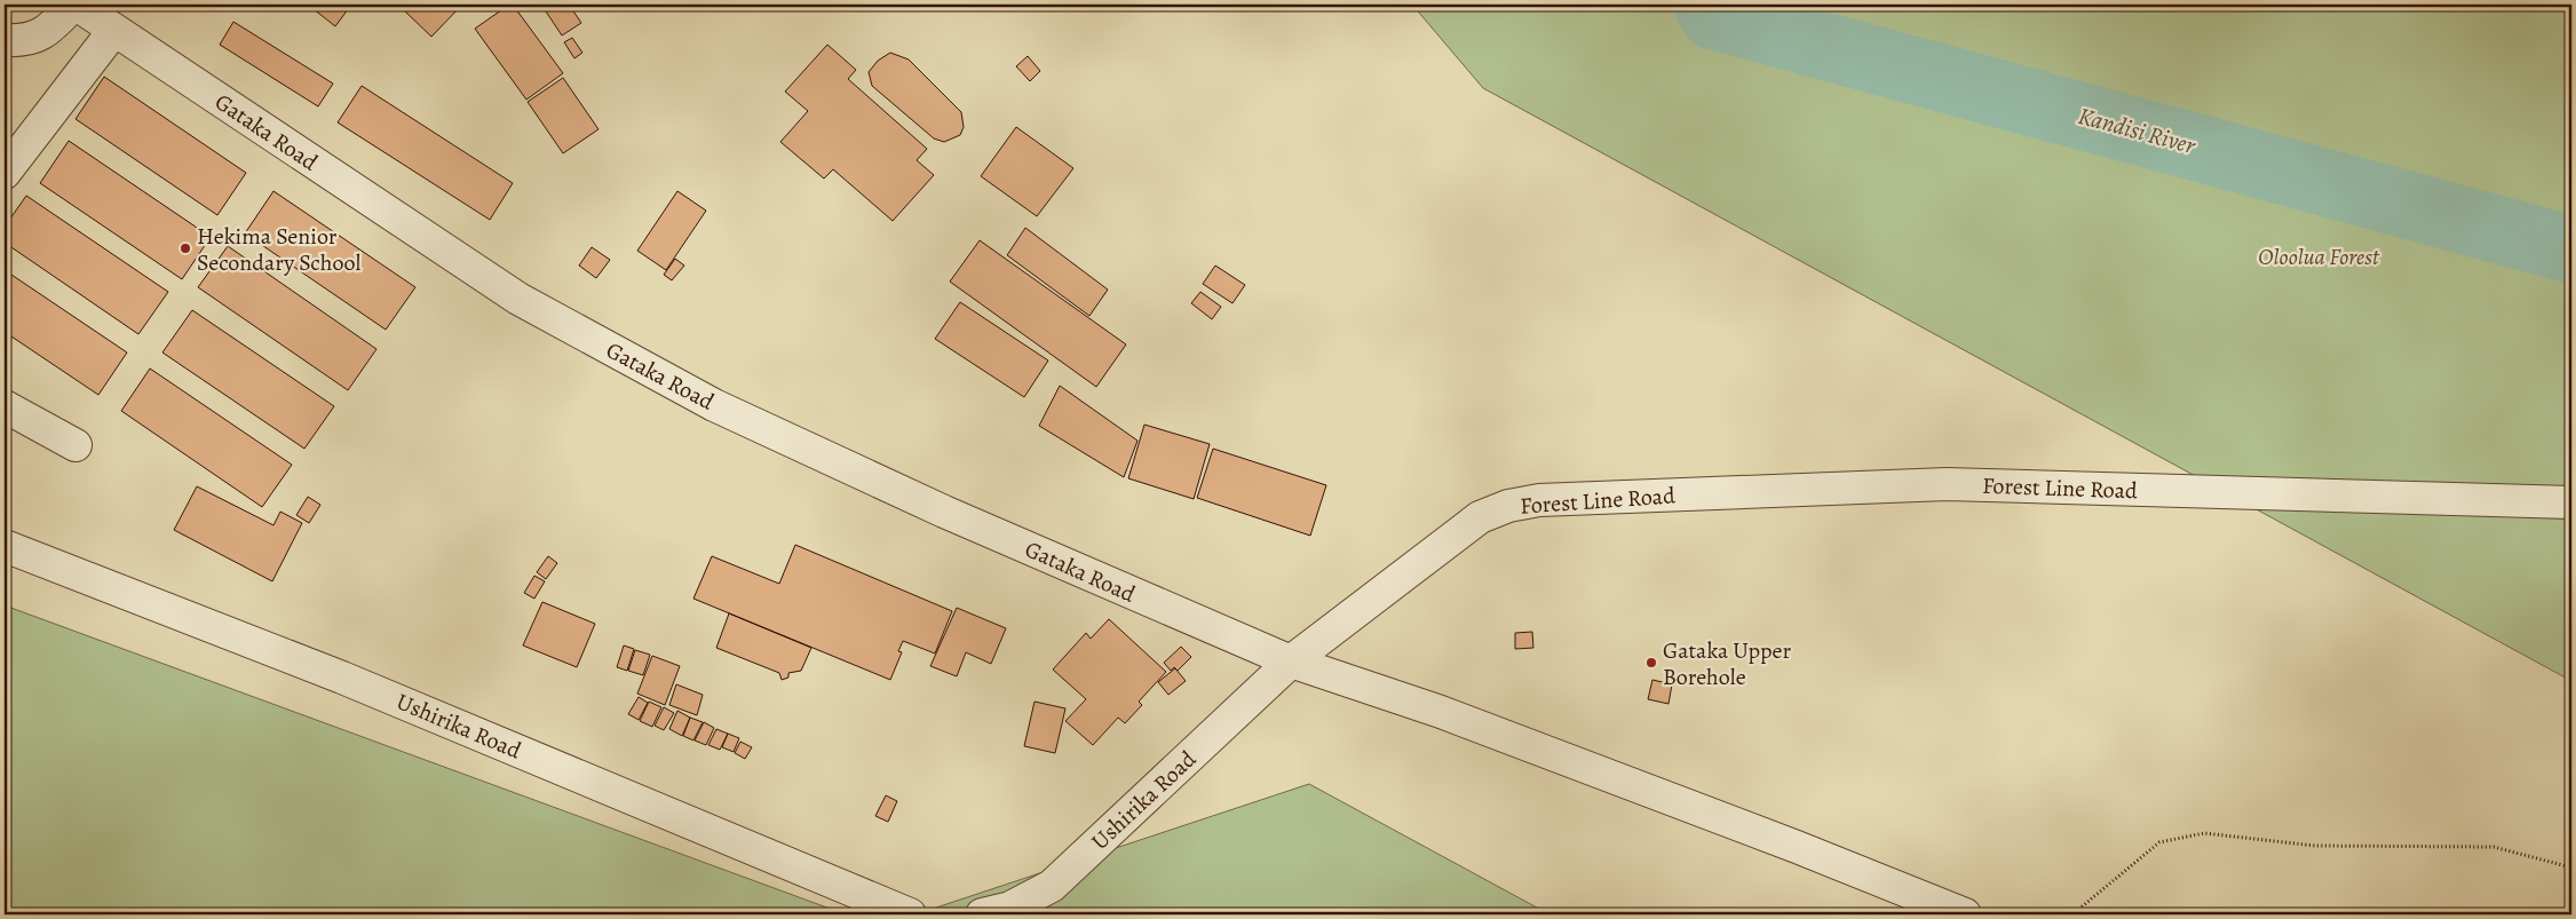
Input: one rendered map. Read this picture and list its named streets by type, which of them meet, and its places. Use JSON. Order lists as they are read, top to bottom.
{
  "streets": {
    "street": ["Gataka Road", "Forest Line Road", "Ushirika Road"]
  },
  "crossings": [
    ["Gataka Road", "Forest Line Road"],
    ["Gataka Road", "Ushirika Road"],
    ["Forest Line Road", "Ushirika Road"]
  ],
  "water": ["Kandisi River"],
  "parks": ["Oloolua Forest"],
  "places": ["Hekima Senior Secondary School", "Gataka Upper Borehole"]
}
